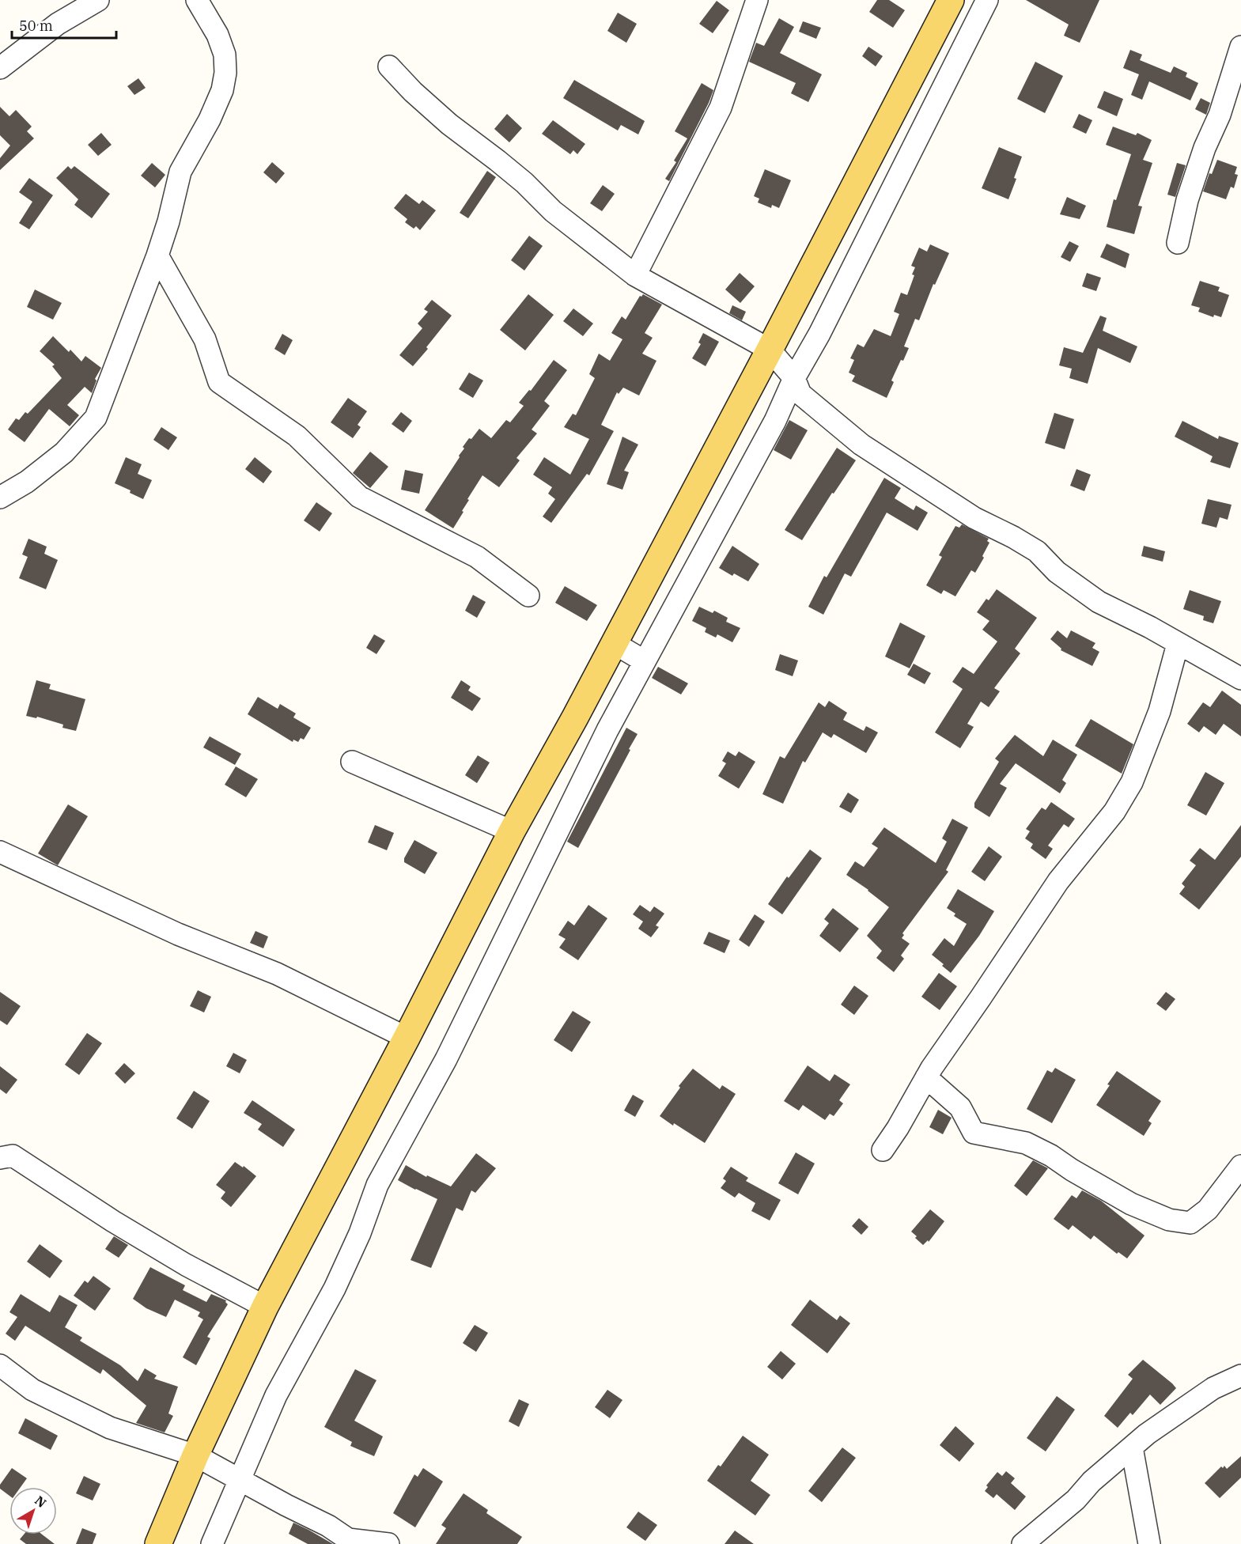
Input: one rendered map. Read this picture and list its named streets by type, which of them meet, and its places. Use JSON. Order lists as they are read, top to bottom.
{
  "scale_bar": "50 m",
  "north": "top right"
}
